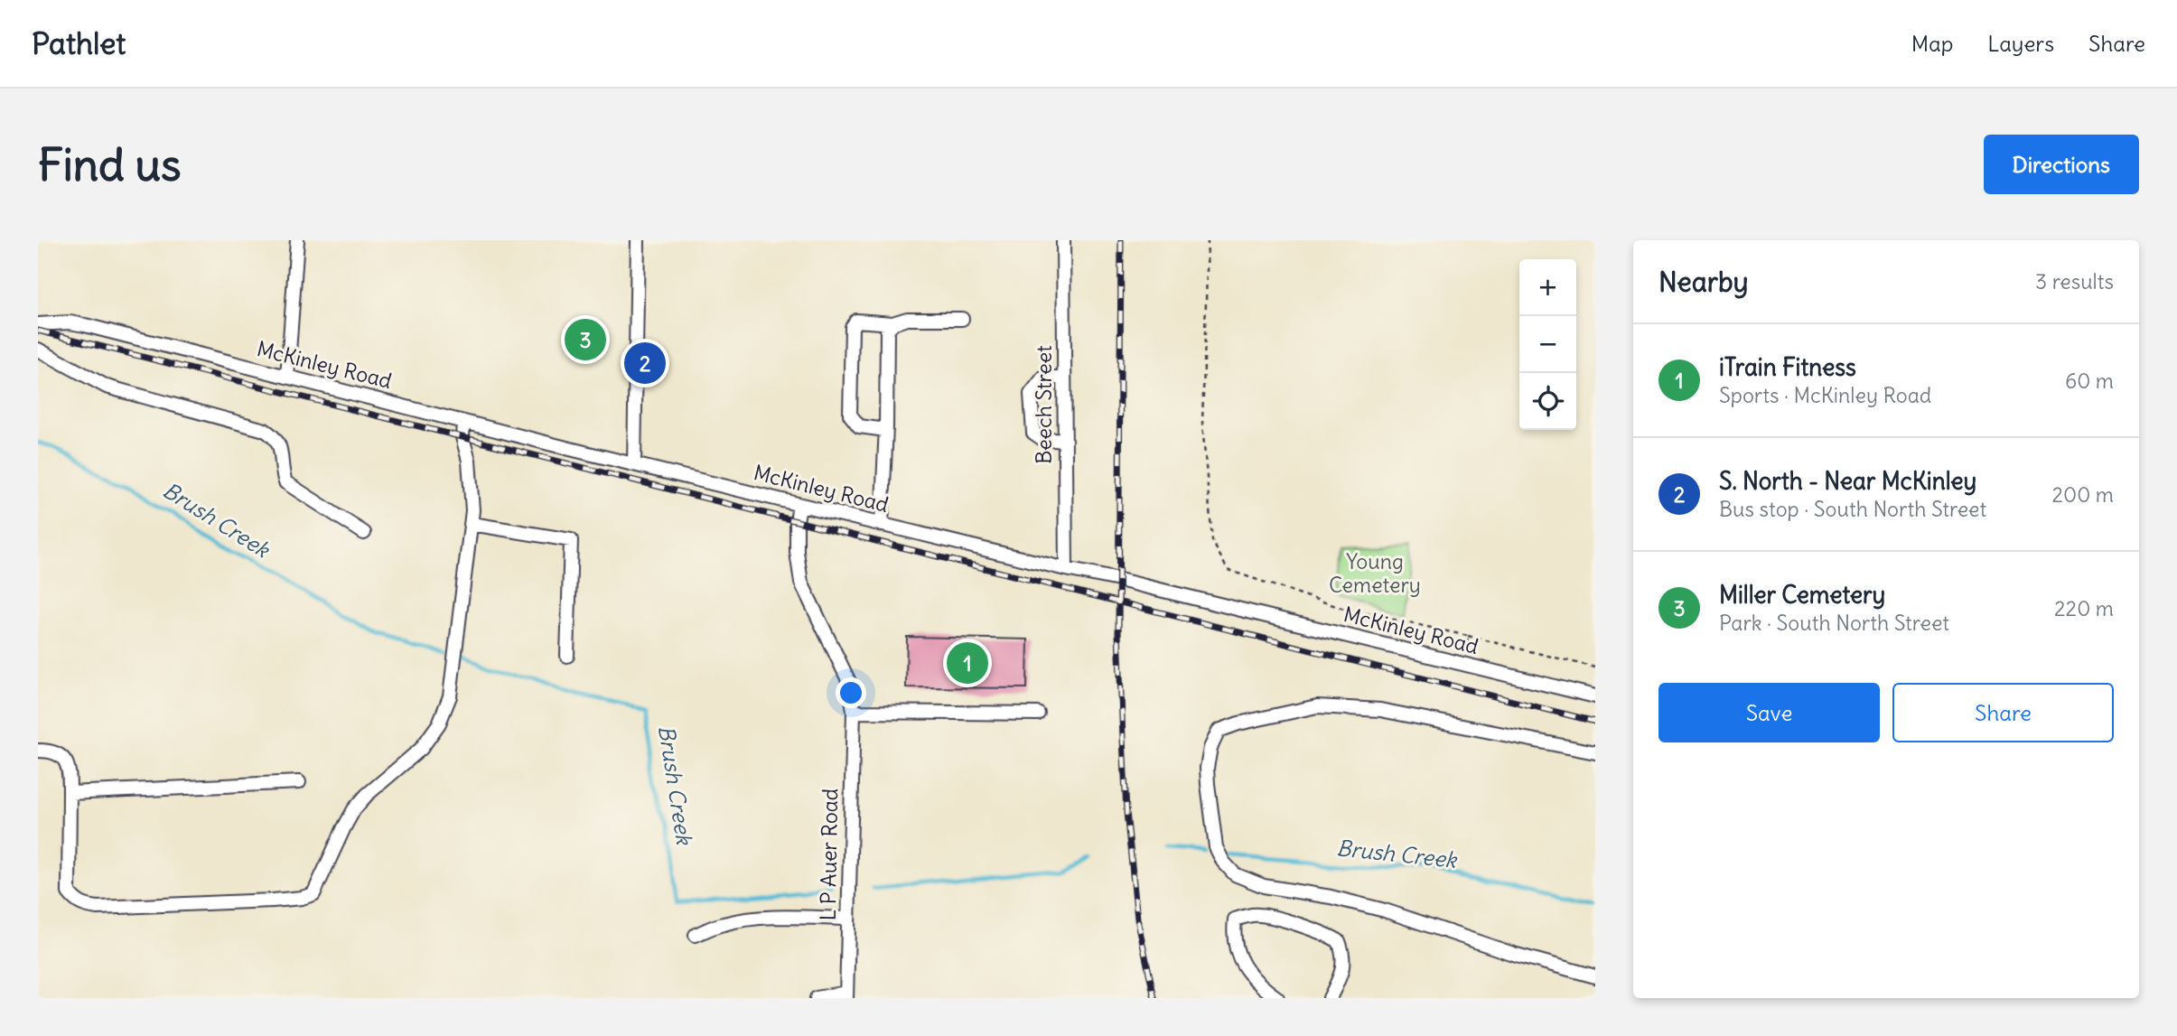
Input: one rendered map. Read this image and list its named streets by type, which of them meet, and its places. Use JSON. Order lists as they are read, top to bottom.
{
  "streets": {
    "street": ["McKinley Road", "Beech Street", "L P Auer Road"]
  },
  "crossings": [
    ["McKinley Road", "Beech Street"],
    ["McKinley Road", "L P Auer Road"]
  ],
  "water": ["Brush Creek"],
  "parks": ["Young Cemetery"],
  "page": {
    "header": "Pathlet",
    "nav": ["Map", "Layers", "Share"],
    "buttons": [
      "Directions",
      ["Save", "Share"]
    ],
    "title": "Find us",
    "heading": ["Nearby", "3 results"],
    "map_buttons": ["+", "−"],
    "pins": ["3", "2", "1"],
    "list": [
      {
        "mark": "1",
        "name": "iTrain Fitness",
        "note": "Sports · McKinley Road",
        "value": "60 m"
      },
      {
        "mark": "2",
        "name": "S. North - Near McKinley",
        "note": "Bus stop · South North Street",
        "value": "200 m"
      },
      {
        "mark": "3",
        "name": "Miller Cemetery",
        "note": "Park · South North Street",
        "value": "220 m"
      }
    ]
  }
}
